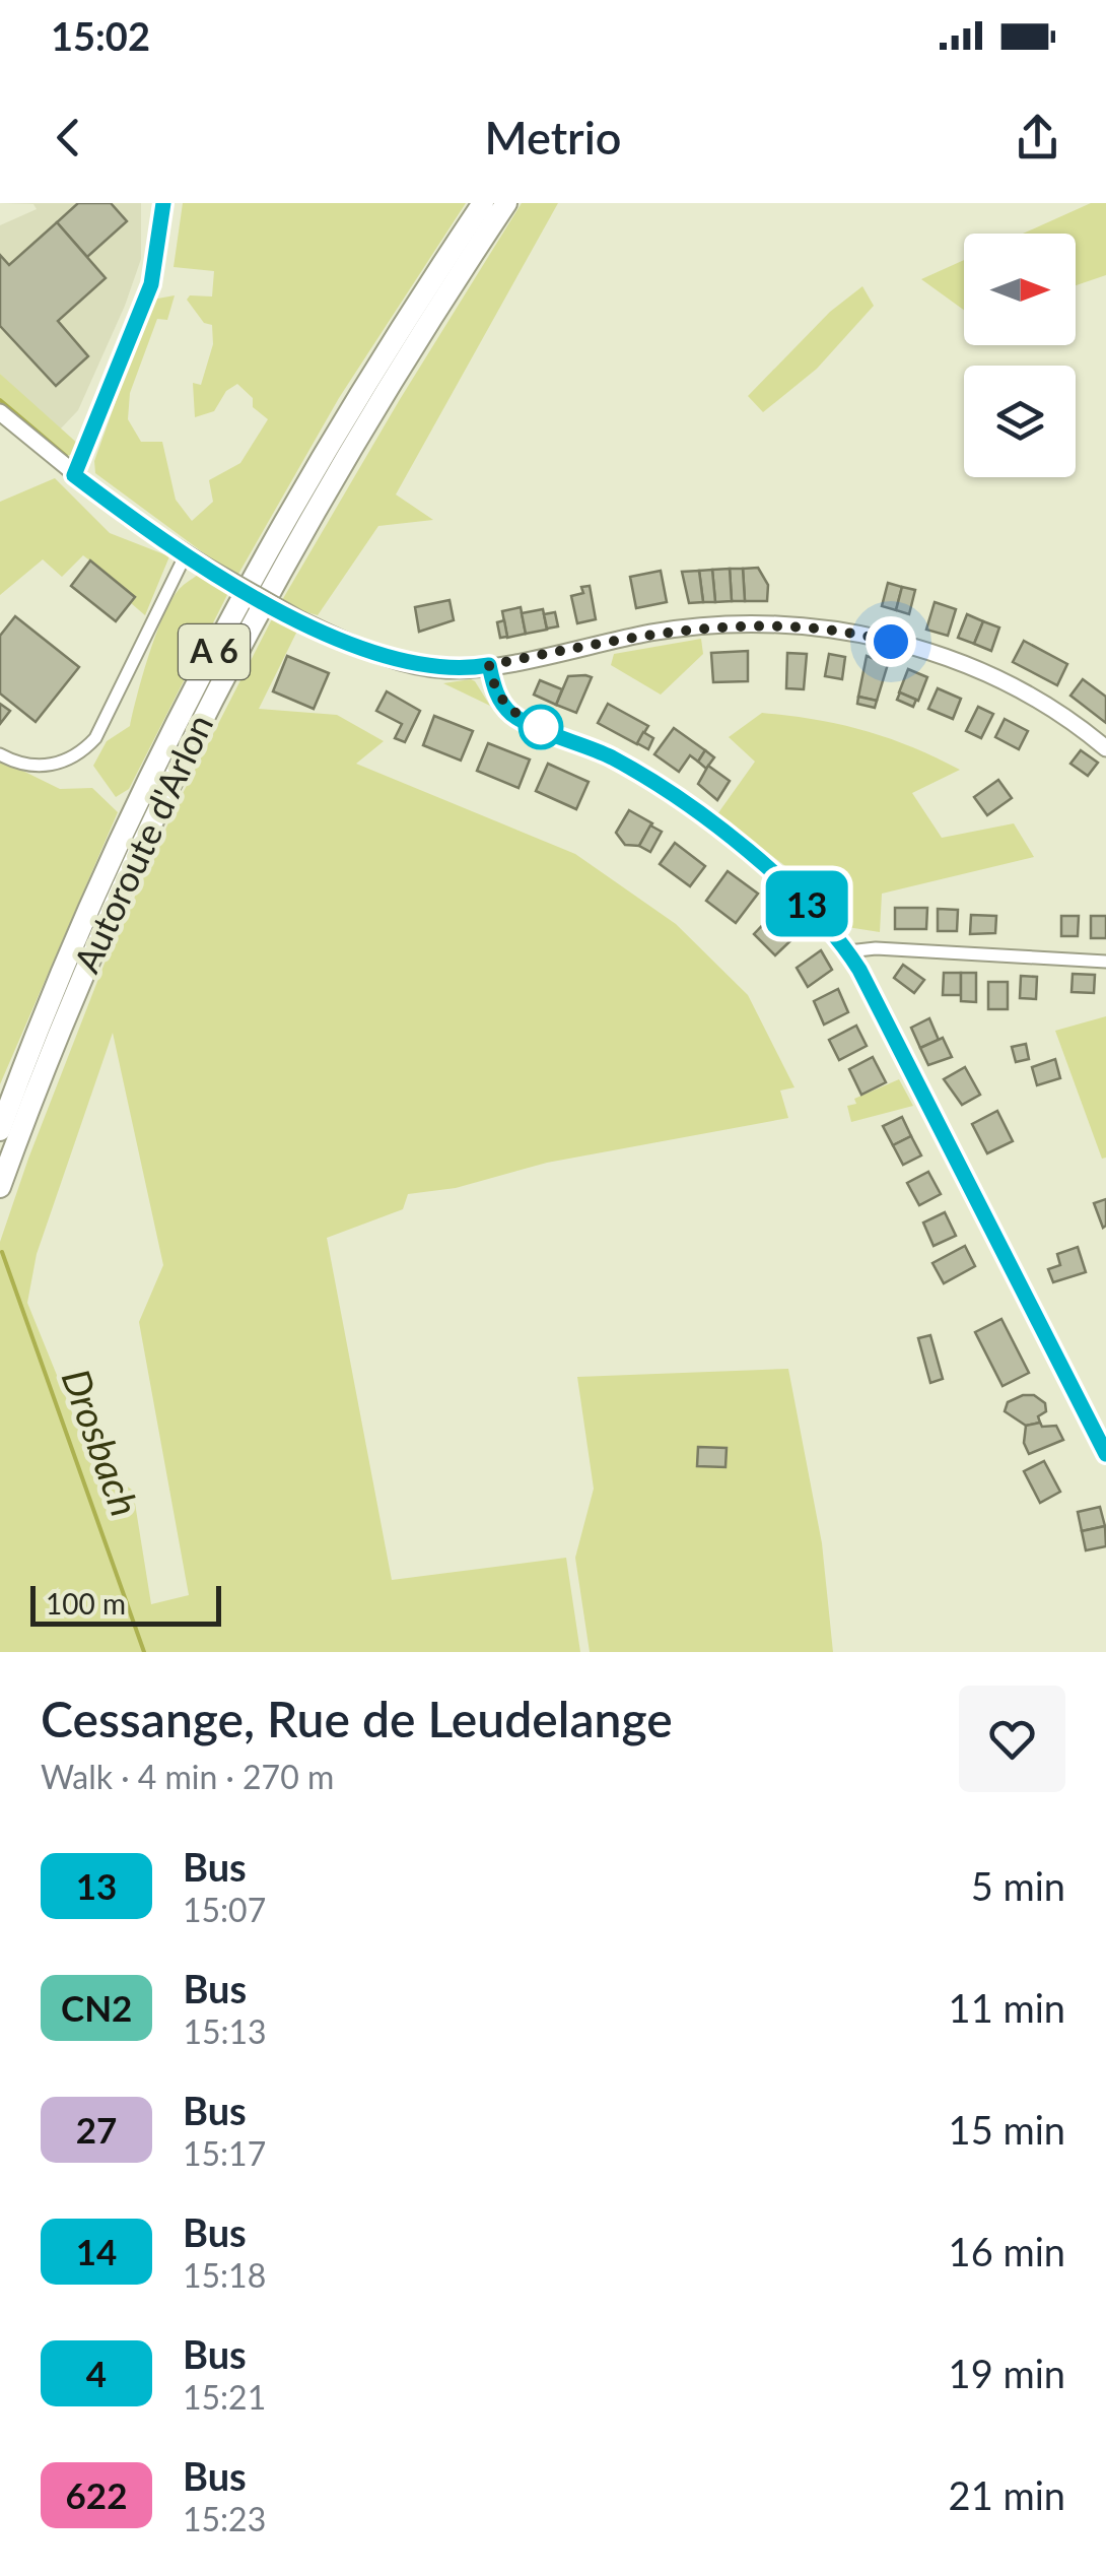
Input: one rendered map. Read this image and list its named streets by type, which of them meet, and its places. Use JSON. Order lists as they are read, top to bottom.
{
  "streets": {
    "highway": ["A 6", "Autoroute d'Arlon"]
  },
  "water": ["Drosbach"],
  "lines": ["bus line 13"],
  "scale_bar": "100 m",
  "north": "right",
  "page": {
    "status": "15:02",
    "header": "Metrio",
    "on_map": "13",
    "scale": "100 m",
    "heading": ["Cessange, Rue de Leudelange", "Walk · 4 min · 270 m"],
    "list": [
      {
        "mark": "13",
        "name": "Bus",
        "note": "15:07",
        "value": "5 min"
      },
      {
        "mark": "CN2",
        "name": "Bus",
        "note": "15:13",
        "value": "11 min"
      },
      {
        "mark": "27",
        "name": "Bus",
        "note": "15:17",
        "value": "15 min"
      },
      {
        "mark": "14",
        "name": "Bus",
        "note": "15:18",
        "value": "16 min"
      },
      {
        "mark": "4",
        "name": "Bus",
        "note": "15:21",
        "value": "19 min"
      },
      {
        "mark": "622",
        "name": "Bus",
        "note": "15:23",
        "value": "21 min"
      }
    ]
  }
}
